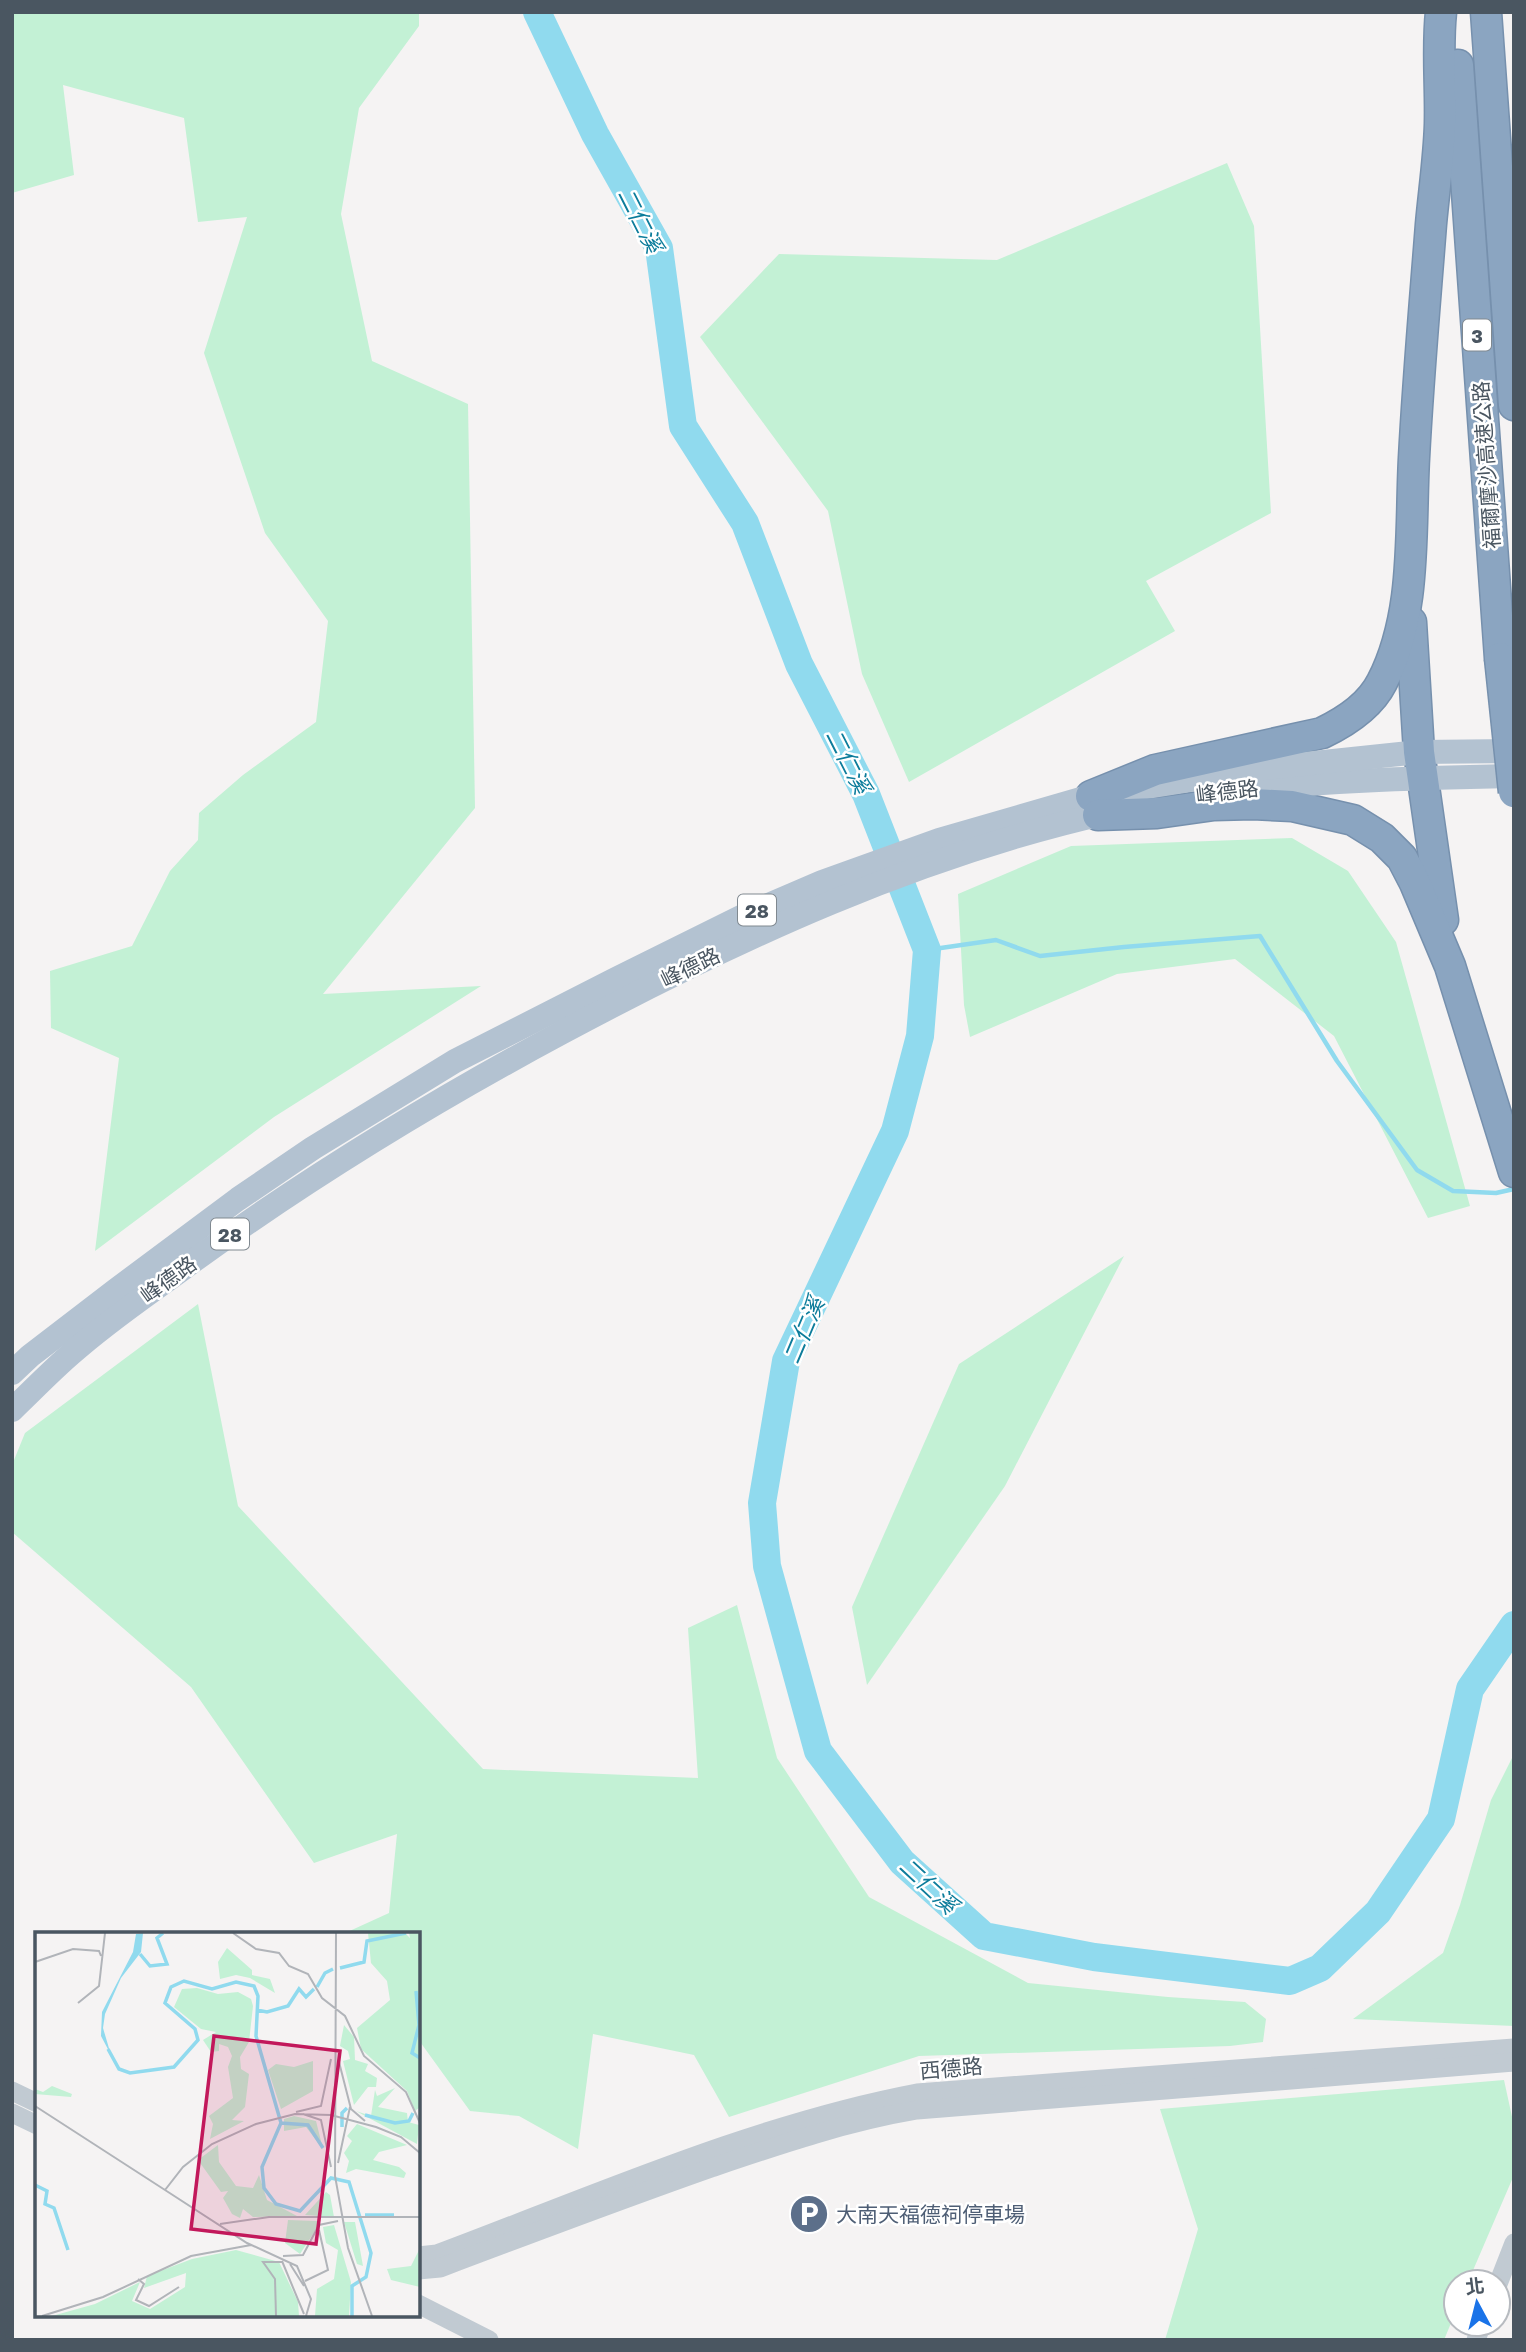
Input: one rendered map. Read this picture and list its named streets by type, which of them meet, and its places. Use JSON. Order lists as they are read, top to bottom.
{
  "streets": {
    "highway": ["3", "福爾摩沙高速公路"],
    "main road": ["峰德路", "28"],
    "street": ["西德路"]
  },
  "water": ["二仁溪"],
  "places": {
    "parking": ["大南天福德祠停車場"]
  },
  "north": "top"
}
